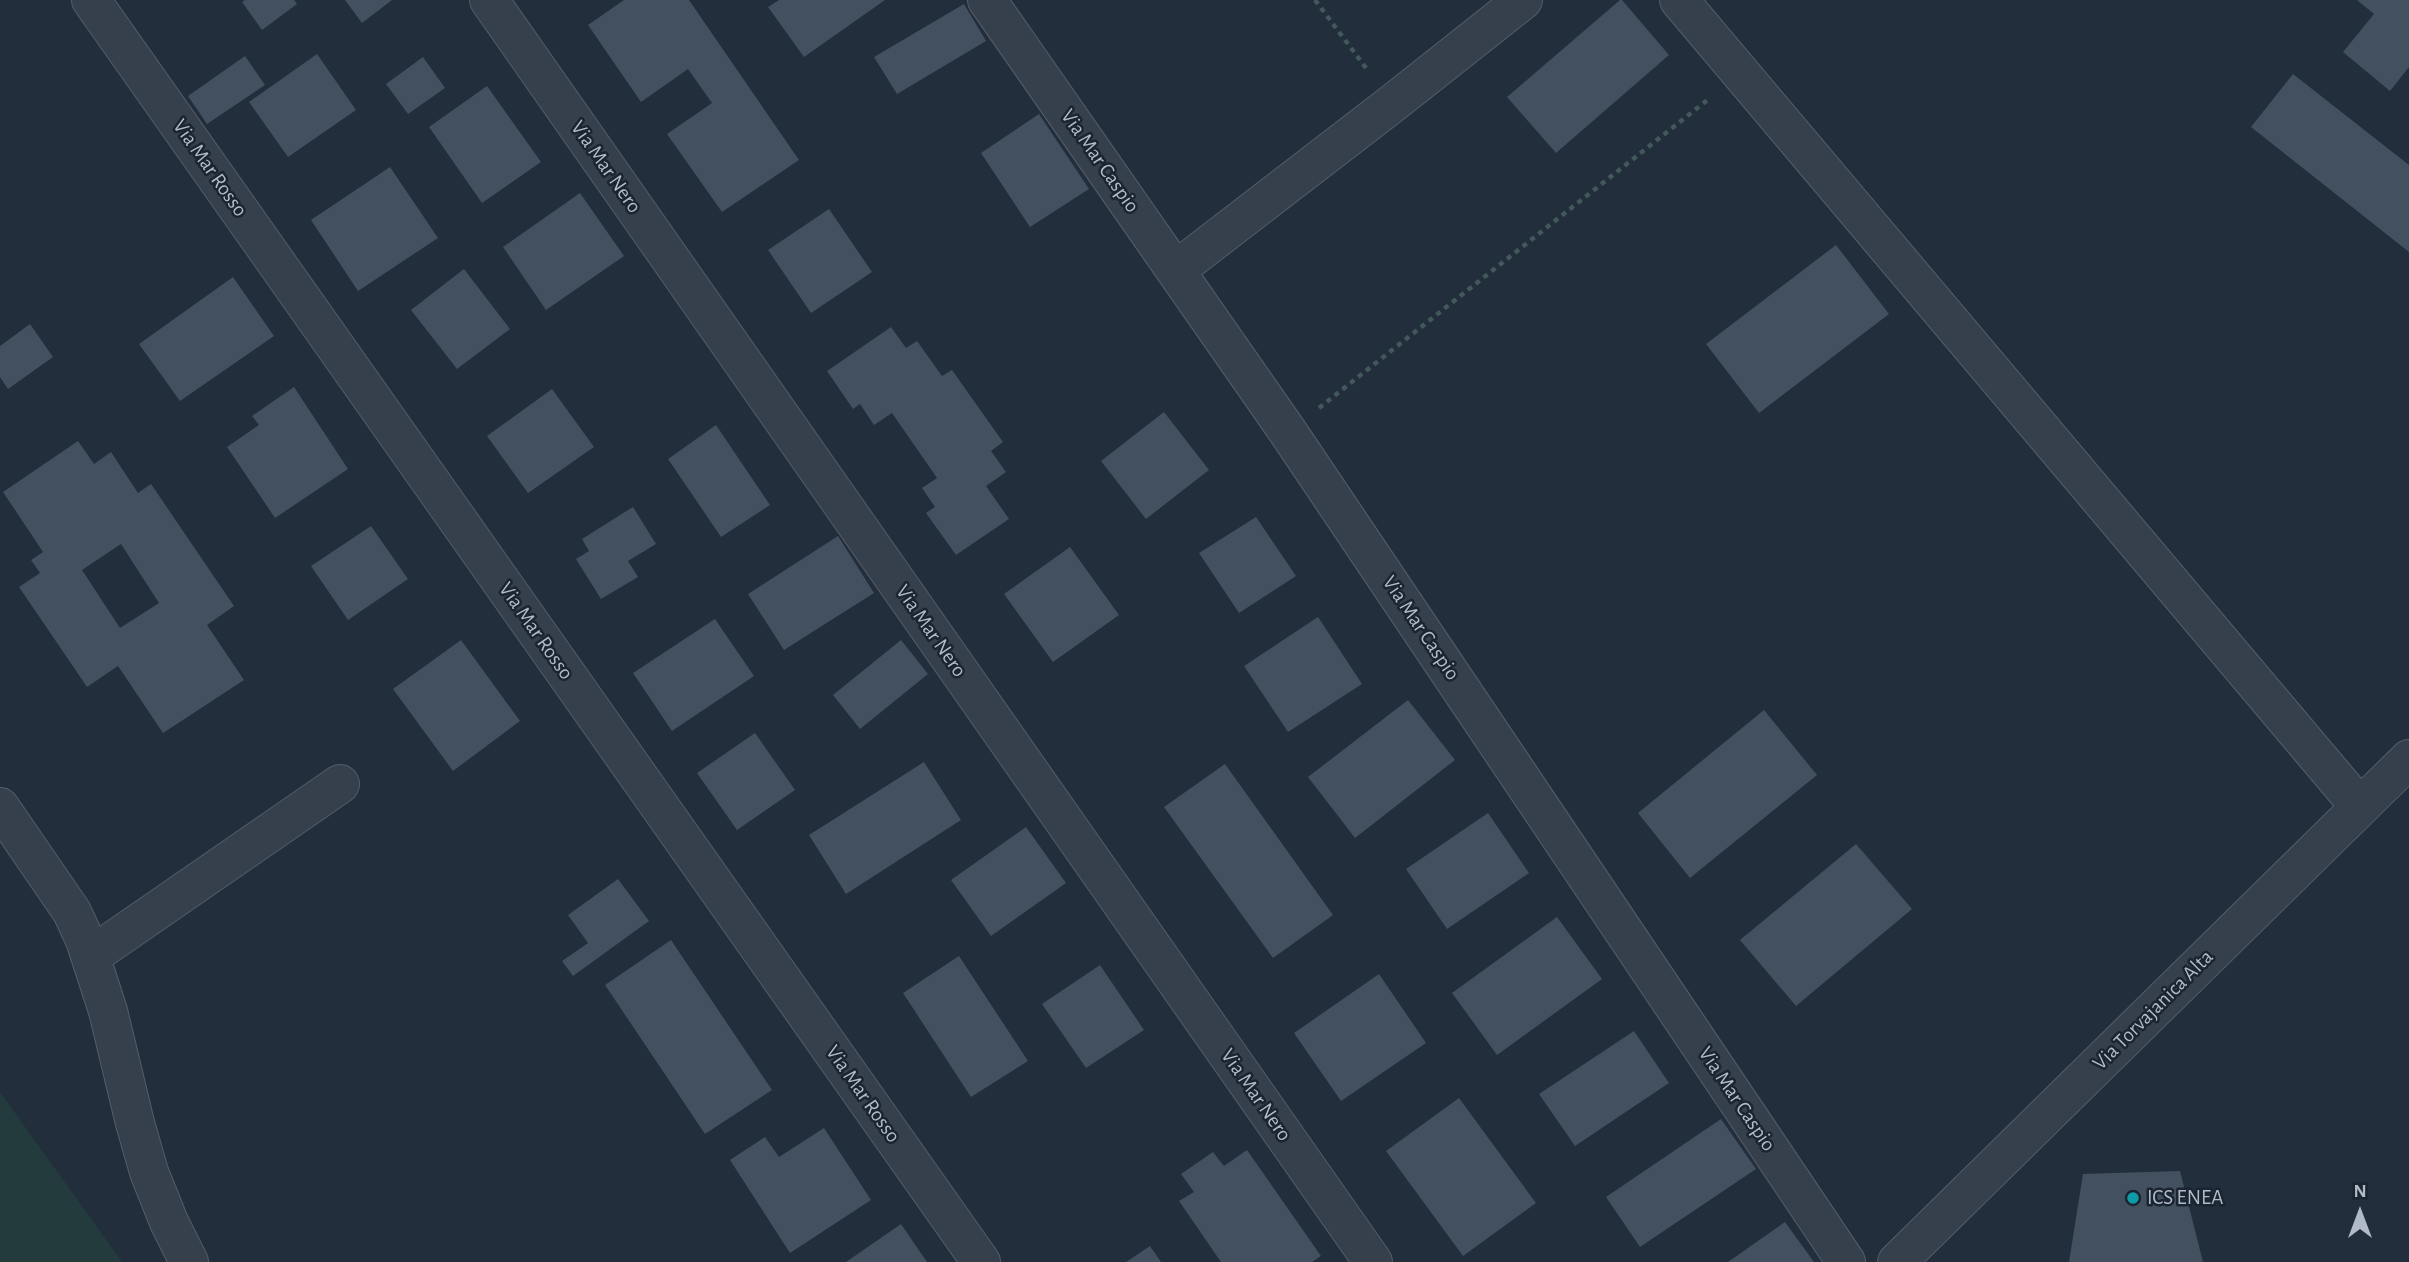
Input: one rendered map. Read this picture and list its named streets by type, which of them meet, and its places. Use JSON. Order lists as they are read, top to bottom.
{
  "streets": {
    "street": [
      "Via Mar Caspio",
      "Via Mar Nero",
      "Via Mar Rosso",
      "Via Torvajanica Alta"
    ]
  },
  "places": ["ICS ENEA"],
  "north": "top"
}
